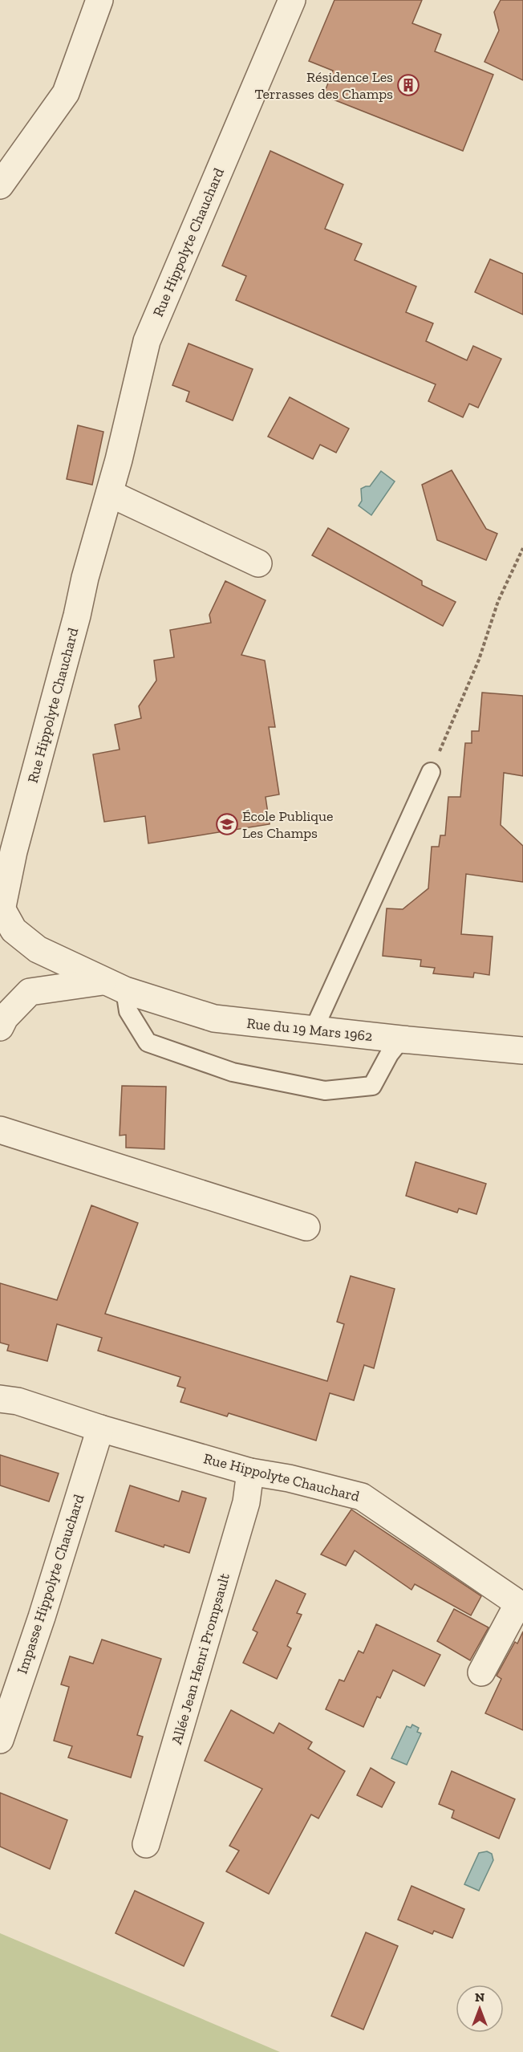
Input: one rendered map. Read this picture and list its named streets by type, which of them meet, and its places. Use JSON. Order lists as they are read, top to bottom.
{
  "streets": {
    "street": [
      "Rue Hippolyte Chauchard",
      "Rue du 19 Mars 1962",
      "Impasse Hippolyte Chauchard",
      "Allée Jean Henri Prompsault"
    ]
  },
  "crossings": [
    ["Rue Hippolyte Chauchard", "Rue du 19 Mars 1962"],
    ["Rue Hippolyte Chauchard", "Impasse Hippolyte Chauchard"],
    ["Rue Hippolyte Chauchard", "Allée Jean Henri Prompsault"]
  ],
  "places": {
    "building": ["Résidence Les Terrasses des Champs"],
    "school or university": ["École Publique Les Champs"]
  },
  "north": "top"
}
